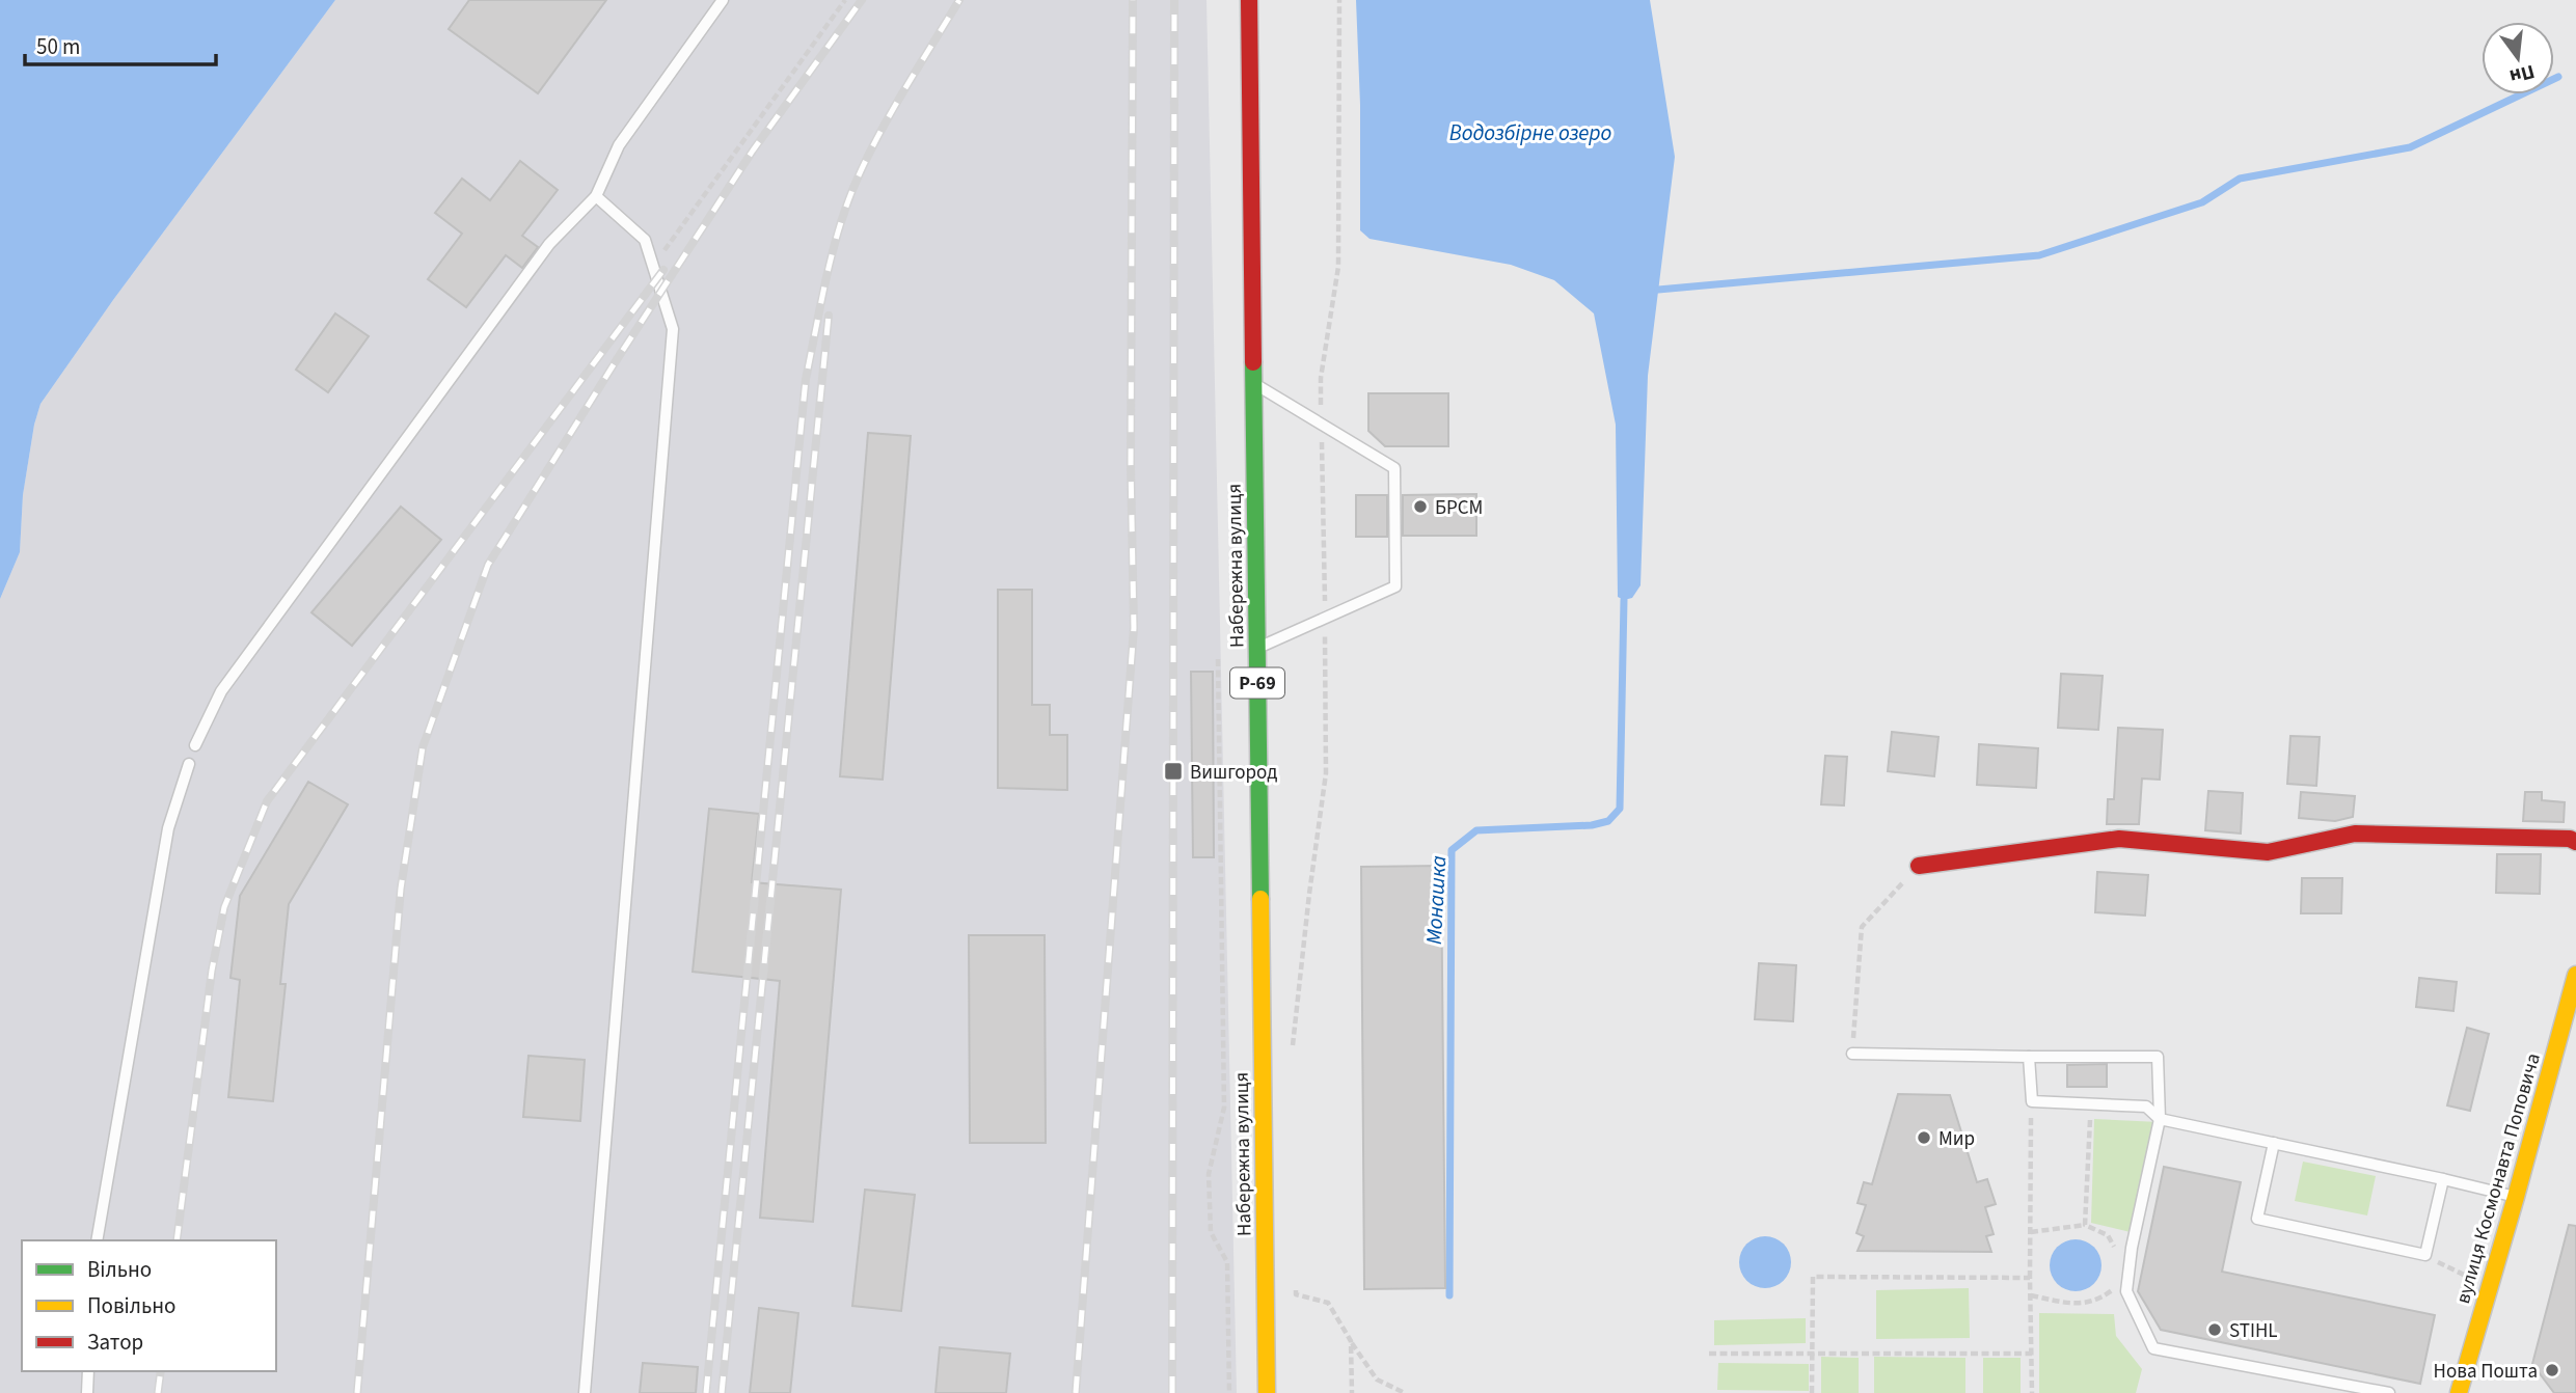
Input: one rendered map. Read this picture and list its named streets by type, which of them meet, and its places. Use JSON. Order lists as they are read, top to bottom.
{
  "streets": {
    "main road": ["Набережна вулиця", "Р-69", "вулиця Космонавта Поповича"]
  },
  "water": ["Водозбірне озеро", "Монашка"],
  "places": {
    "other": [
      "БРСМ",
      "Мир",
      "STIHL",
      "Нова Пошта"
    ],
    "transit": ["Вишгород"]
  },
  "legend": ["Вільно", "Повільно", "Затор"],
  "scale_bar": "50 m",
  "north": "bottom"
}
